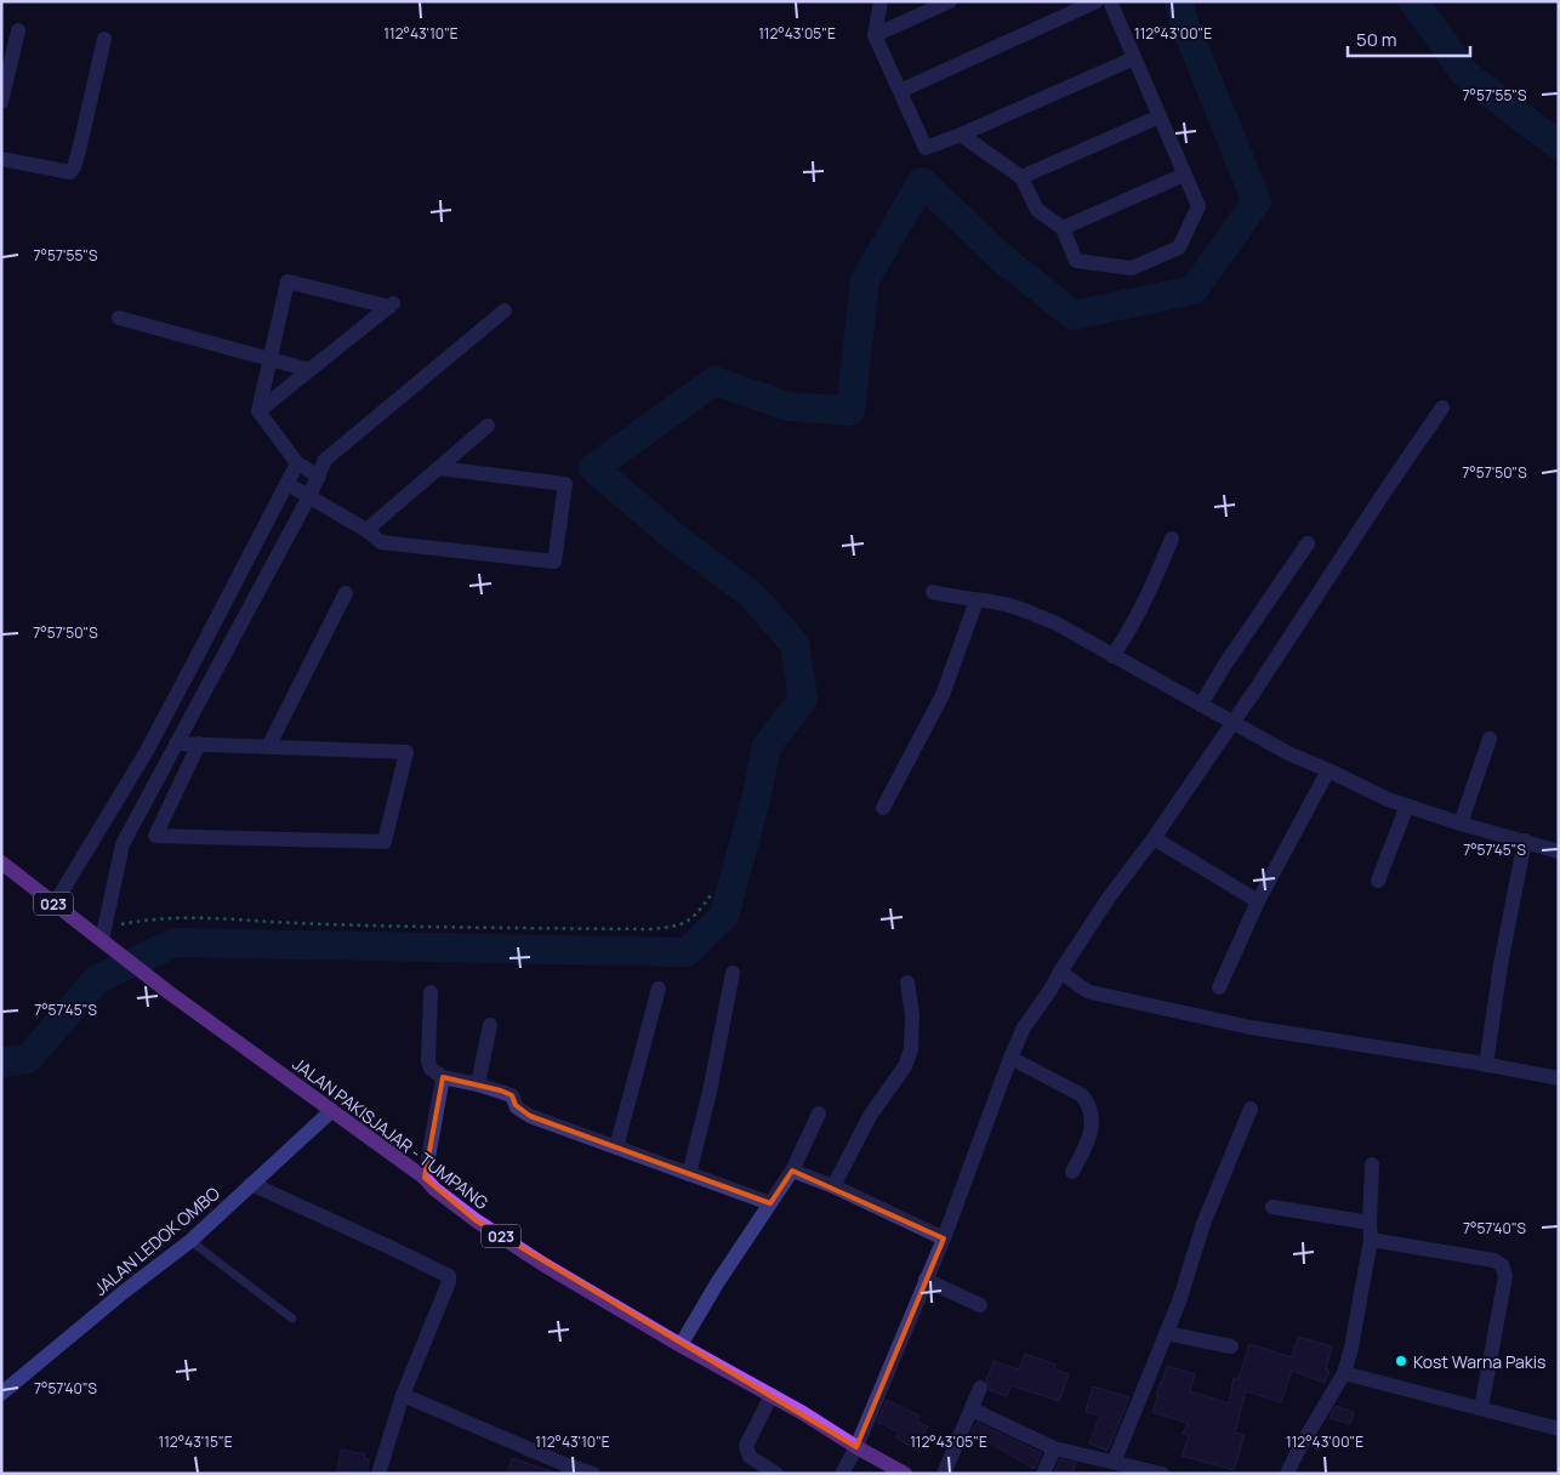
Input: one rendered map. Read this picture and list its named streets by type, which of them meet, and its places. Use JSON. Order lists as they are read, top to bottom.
{
  "streets": {
    "main road": ["023", "JALAN PAKISJAJAR - TUMPANG"],
    "street": ["JALAN LEDOK OMBO"]
  },
  "crossings": [
    ["JALAN PAKISJAJAR - TUMPANG", "JALAN LEDOK OMBO"]
  ],
  "places": ["Kost Warna Pakis"],
  "scale_bar": "50 m",
  "coordinates": [
    "112°43'10\"E",
    "112°43'05\"E",
    "112°43'00\"E",
    "7°57'55\"S",
    "7°57'50\"S",
    "7°57'45\"S",
    "7°57'40\"S",
    "112°43'15\"E"
  ]
}
